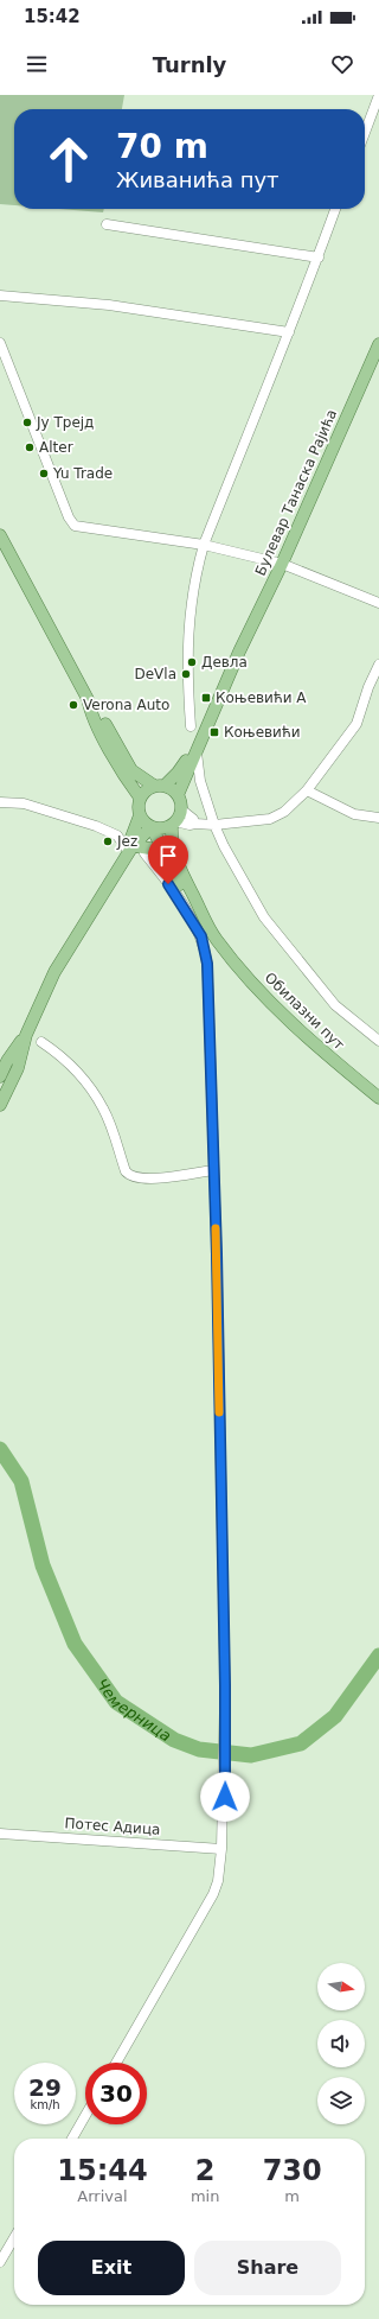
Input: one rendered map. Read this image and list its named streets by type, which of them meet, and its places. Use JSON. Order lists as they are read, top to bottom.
{
  "streets": {
    "main road": ["Булевар Танаска Рајића", "Обилазни пут"],
    "street": ["Потес Адица"]
  },
  "water": ["Чемерница"],
  "places": {
    "other": [
      "Ју Трејд",
      "Alter",
      "Yu Trade",
      "Девла",
      "DeVla",
      "Verona Auto",
      "Jez"
    ],
    "transit": ["Коњевићи А", "Коњевићи"]
  },
  "north": "right",
  "page": {
    "status": "15:42",
    "header": "Turnly",
    "turn": ["70 m", "Живанића пут"],
    "speed": "29 km/h",
    "limit": "30",
    "eta": [
      "15:44",
      "Arrival",
      "2",
      "min",
      "730",
      "m"
    ],
    "buttons": ["Exit", "Share"]
  }
}
